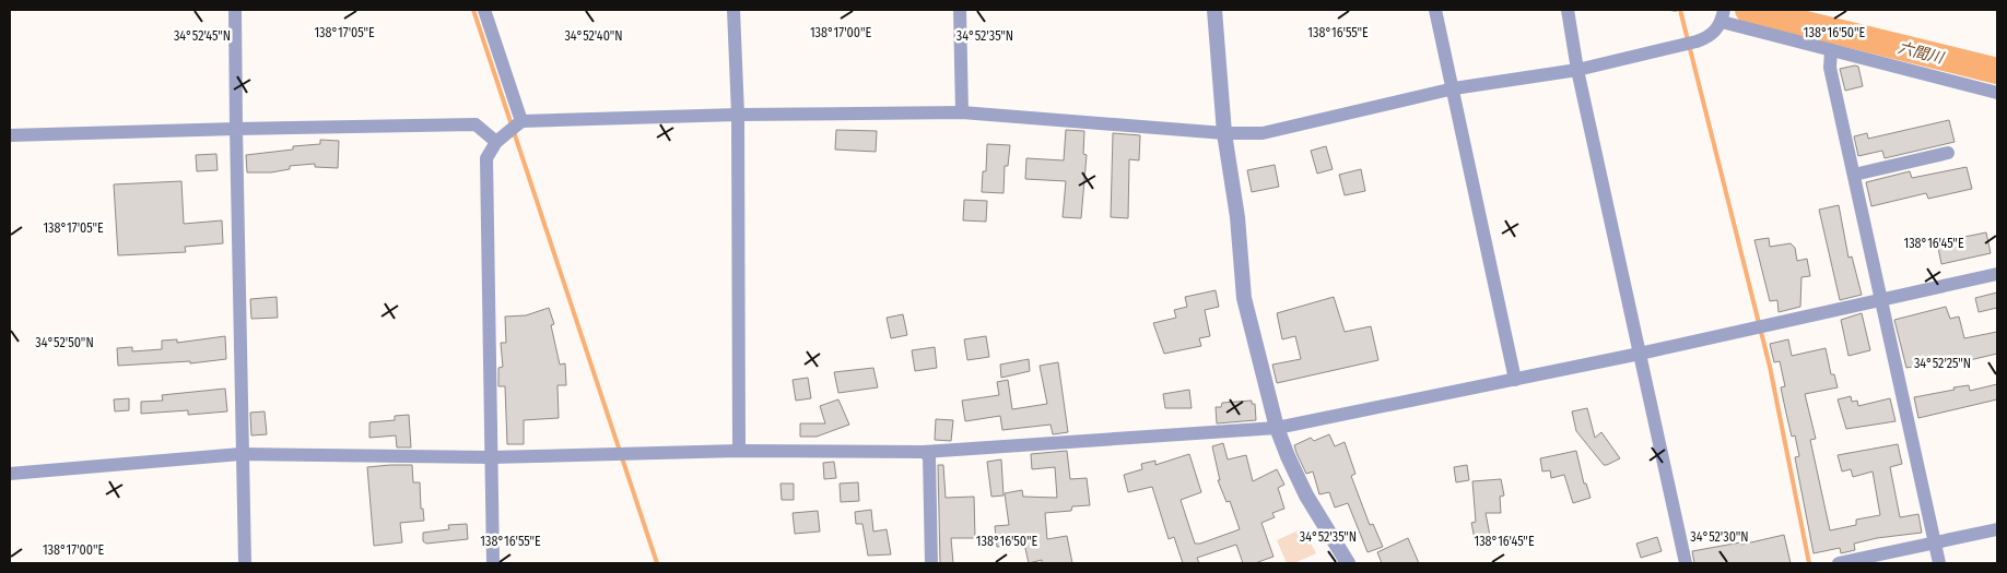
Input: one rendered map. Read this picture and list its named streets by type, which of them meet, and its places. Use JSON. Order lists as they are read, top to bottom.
{
  "water": ["六間川"],
  "coordinates": [
    "138°17'05\"E",
    "138°17'00\"E",
    "138°16'55\"E",
    "138°16'50\"E",
    "34°52'35\"N",
    "34°52'45\"N",
    "34°52'40\"N",
    "138°16'45\"E",
    "34°52'50\"N",
    "34°52'25\"N",
    "34°52'30\"N"
  ]
}
